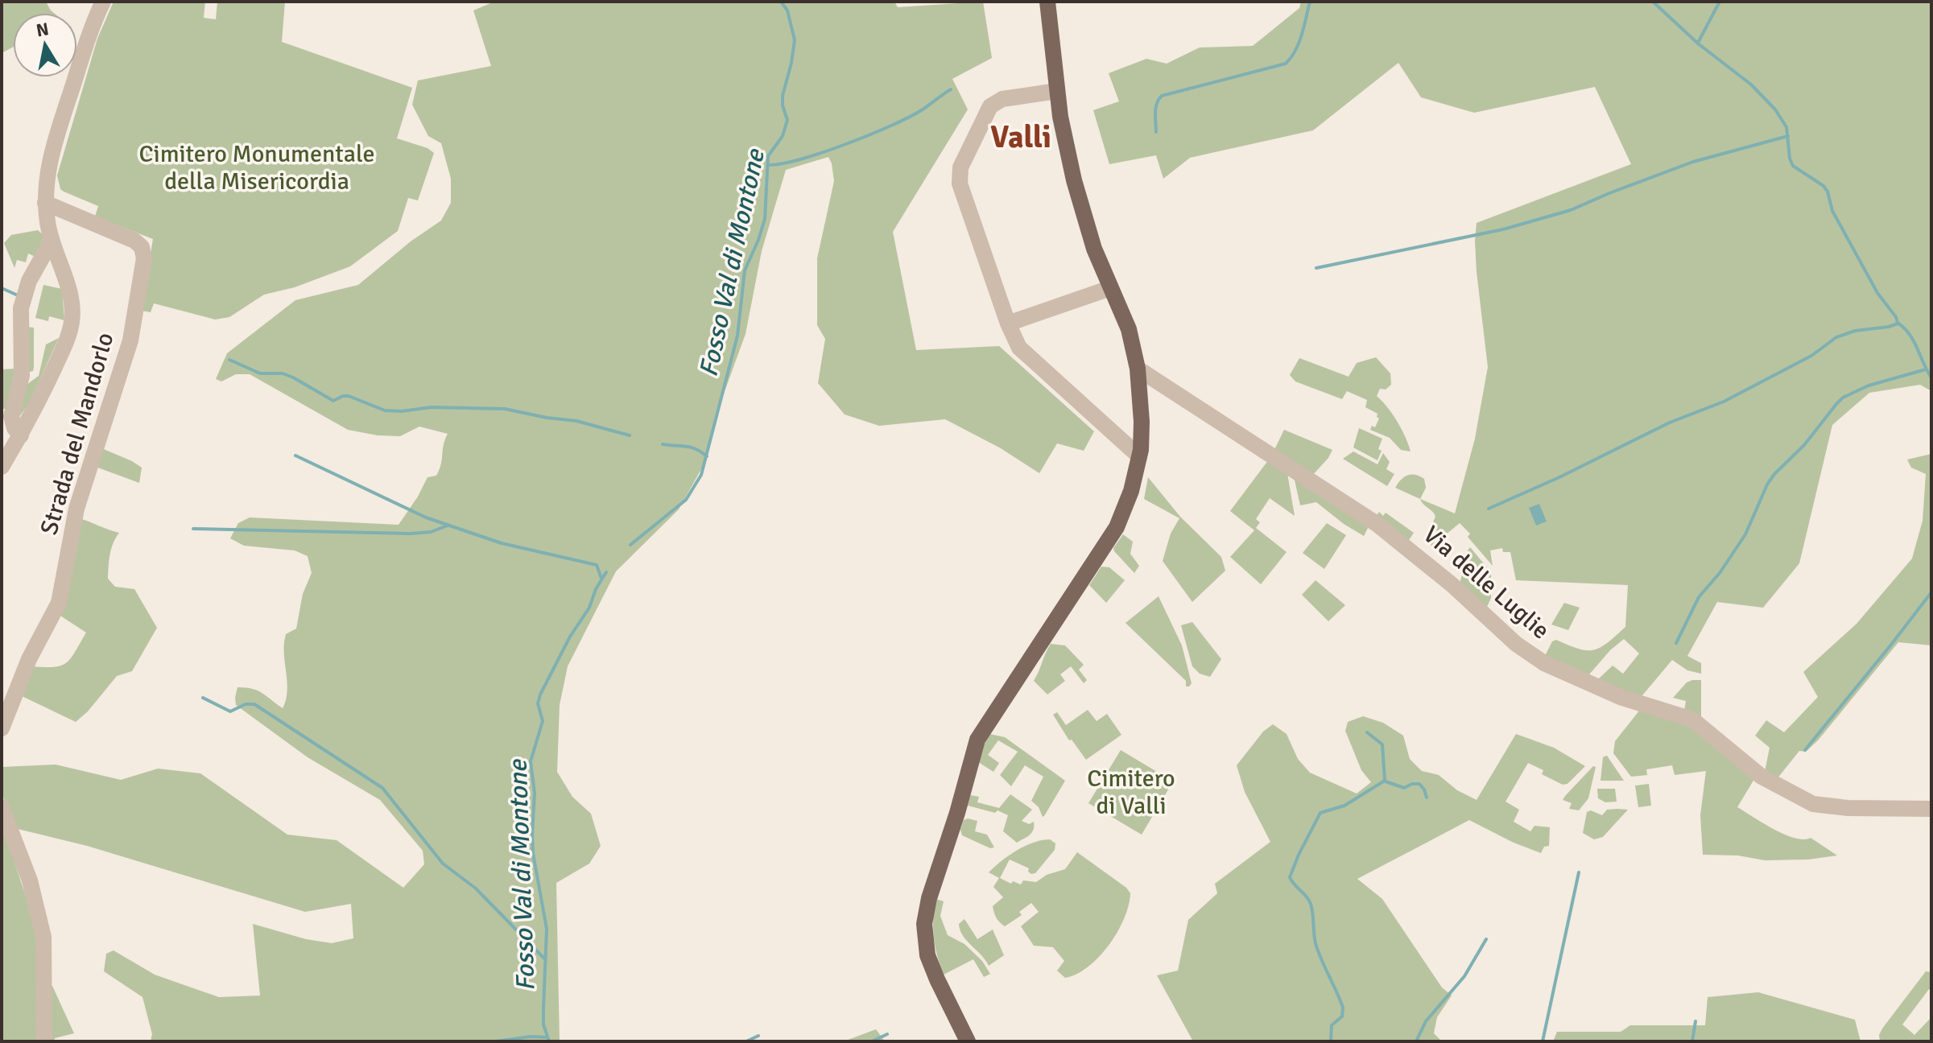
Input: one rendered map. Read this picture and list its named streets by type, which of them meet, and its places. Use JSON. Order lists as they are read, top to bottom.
{
  "streets": {
    "street": ["Strada del Mandorlo", "Via delle Luglie"]
  },
  "districts": ["Valli"],
  "water": ["Fosso Val di Montone"],
  "parks": ["Cimitero Monumentale della Misericordia", "Cimitero di Valli"],
  "north": "top"
}
